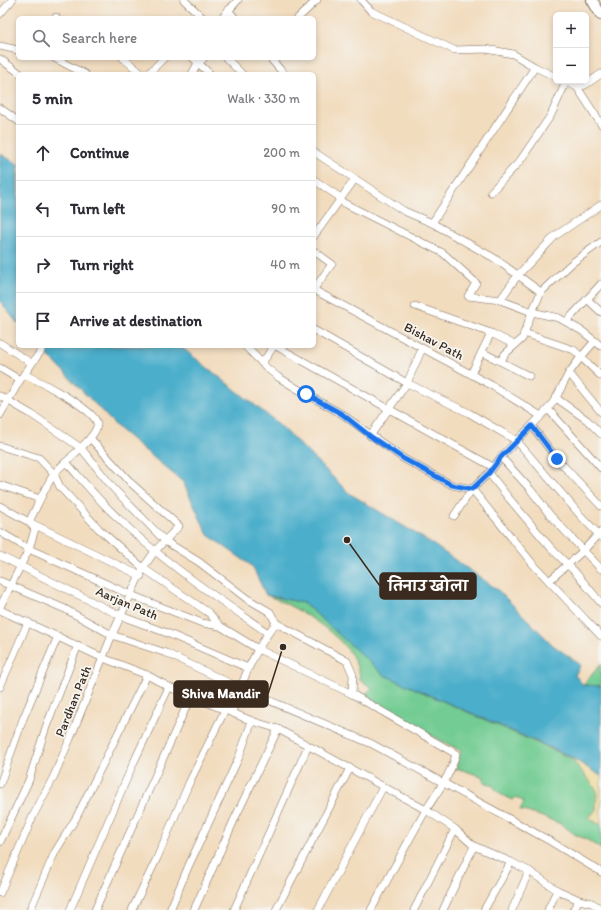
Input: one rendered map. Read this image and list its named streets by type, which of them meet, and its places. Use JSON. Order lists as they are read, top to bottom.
{
  "streets": {
    "street": ["Bishav Path", "Aarjan Path", "Pardhan Path"]
  },
  "crossings": [
    ["Aarjan Path", "Pardhan Path"]
  ],
  "places": ["तिनाउ खोला", "Shiva Mandir"],
  "page": {
    "map_buttons": ["+", "−"],
    "search": "Search here",
    "heading": ["5 min", "Walk · 330 m"],
    "list": [
      ["Continue", "200 m"],
      ["Turn left", "90 m"],
      ["Turn right", "40 m"],
      "Arrive at destination"
    ]
  }
}
